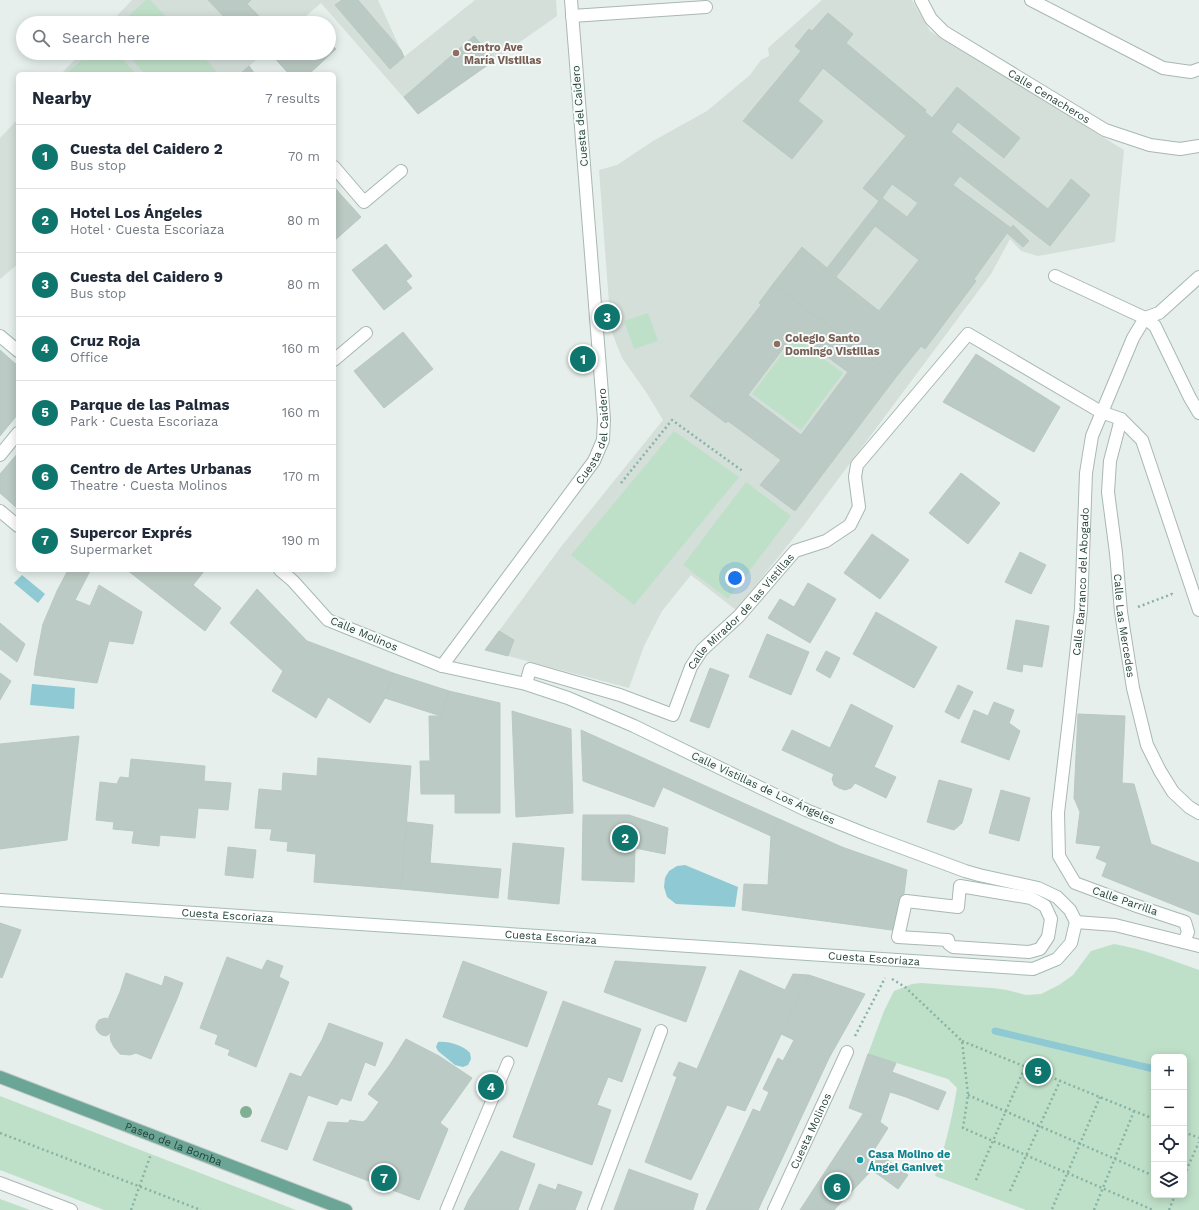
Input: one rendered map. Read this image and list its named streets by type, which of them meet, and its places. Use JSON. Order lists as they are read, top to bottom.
{
  "streets": {
    "main road": ["Paseo de la Bomba"],
    "street": [
      "Calle Cenacheros",
      "Cuesta del Caidero",
      "Calle Barranco del Abogado",
      "Calle Mirador de las Vistillas",
      "Calle Las Mercedes",
      "Calle Molinos",
      "Calle Vistillas de Los Ángeles",
      "Calle Parrilla",
      "Cuesta Escoriaza",
      "Cuesta Molinos"
    ]
  },
  "crossings": [
    ["Cuesta del Caidero", "Calle Molinos"],
    ["Cuesta del Caidero", "Calle Vistillas de Los Ángeles"],
    ["Calle Barranco del Abogado", "Calle Mirador de las Vistillas"],
    ["Calle Barranco del Abogado", "Calle Parrilla"],
    ["Calle Mirador de las Vistillas", "Calle Vistillas de Los Ángeles"],
    ["Calle Molinos", "Calle Vistillas de Los Ángeles"],
    ["Calle Vistillas de Los Ángeles", "Cuesta Escoriaza"]
  ],
  "places": ["Centro Ave María Vistillas", "Colegio Santo Domingo Vistillas", "Casa Molino de Ángel Ganivet"],
  "page": {
    "search": "Search here",
    "heading": ["Nearby", "7 results"],
    "list": [
      {
        "mark": "1",
        "name": "Cuesta del Caidero 2",
        "note": "Bus stop",
        "value": "70 m"
      },
      {
        "mark": "2",
        "name": "Hotel Los Ángeles",
        "note": "Hotel · Cuesta Escoriaza",
        "value": "80 m"
      },
      {
        "mark": "3",
        "name": "Cuesta del Caidero 9",
        "note": "Bus stop",
        "value": "80 m"
      },
      {
        "mark": "4",
        "name": "Cruz Roja",
        "note": "Office",
        "value": "160 m"
      },
      {
        "mark": "5",
        "name": "Parque de las Palmas",
        "note": "Park · Cuesta Escoriaza",
        "value": "160 m"
      },
      {
        "mark": "6",
        "name": "Centro de Artes Urbanas",
        "note": "Theatre · Cuesta Molinos",
        "value": "170 m"
      },
      {
        "mark": "7",
        "name": "Supercor Exprés",
        "note": "Supermarket",
        "value": "190 m"
      }
    ],
    "pins": [
      "3",
      "1",
      "2",
      "5",
      "4",
      "7",
      "6"
    ],
    "map_buttons": ["+", "−"]
  }
}
